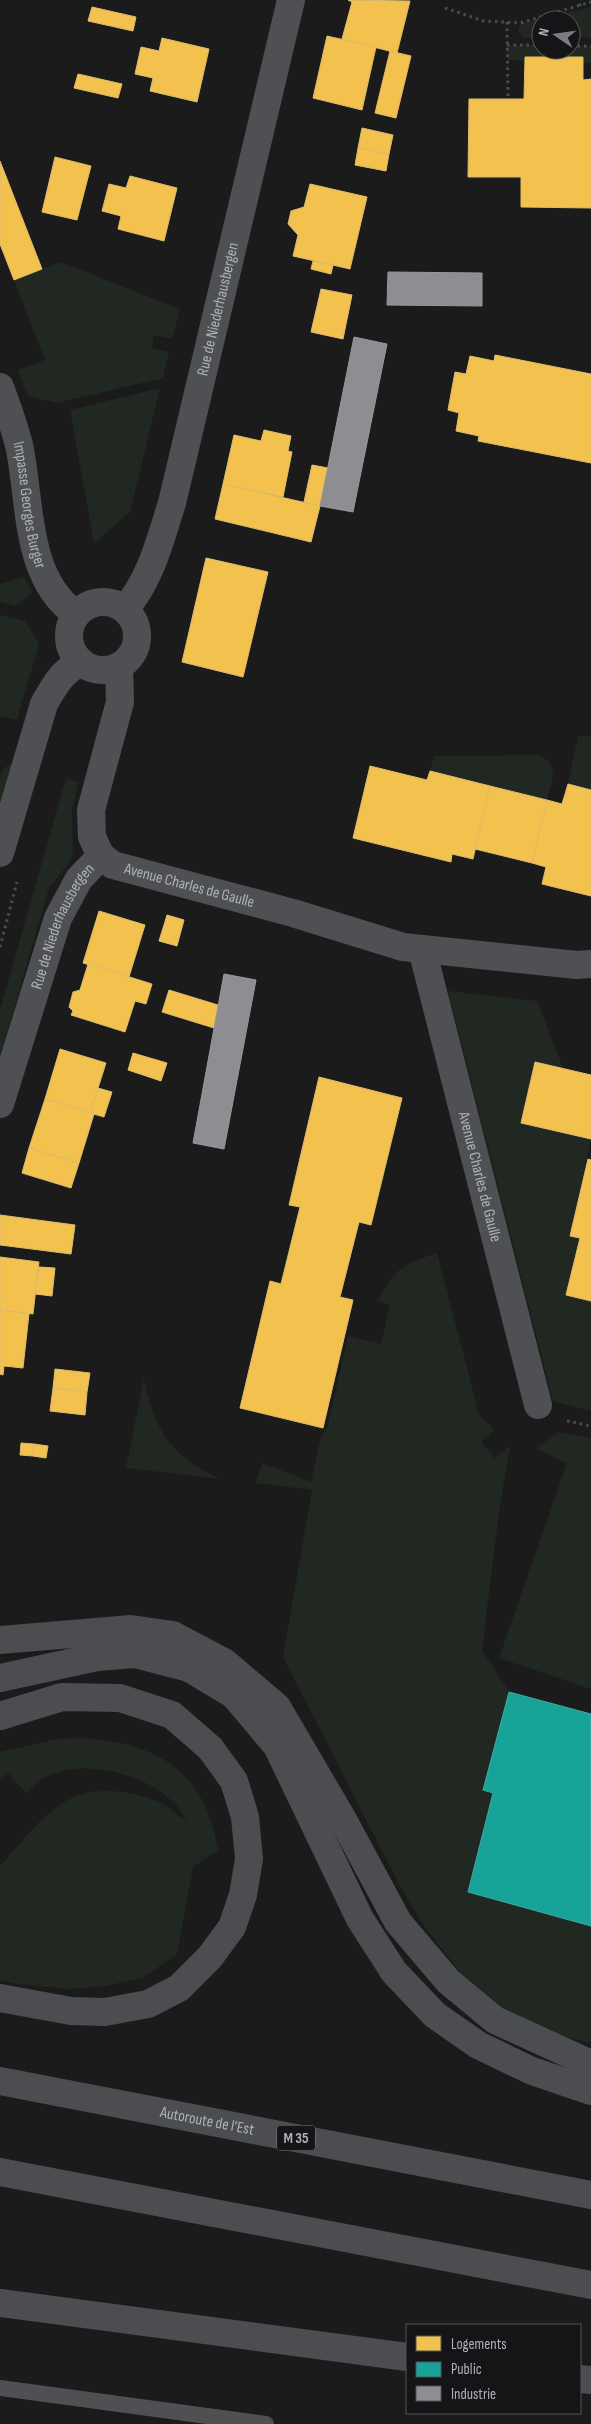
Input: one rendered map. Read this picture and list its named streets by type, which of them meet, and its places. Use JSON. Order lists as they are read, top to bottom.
{
  "streets": {
    "highway": ["Autoroute de l’Est", "M 35"],
    "street": ["Rue de Niederhausbergen", "Impasse Georges Burger", "Avenue Charles de Gaulle"]
  },
  "crossings": [
    ["Rue de Niederhausbergen", "Impasse Georges Burger"],
    ["Rue de Niederhausbergen", "Avenue Charles de Gaulle"]
  ],
  "legend": ["Logements", "Public", "Industrie"],
  "north": "left"
}
